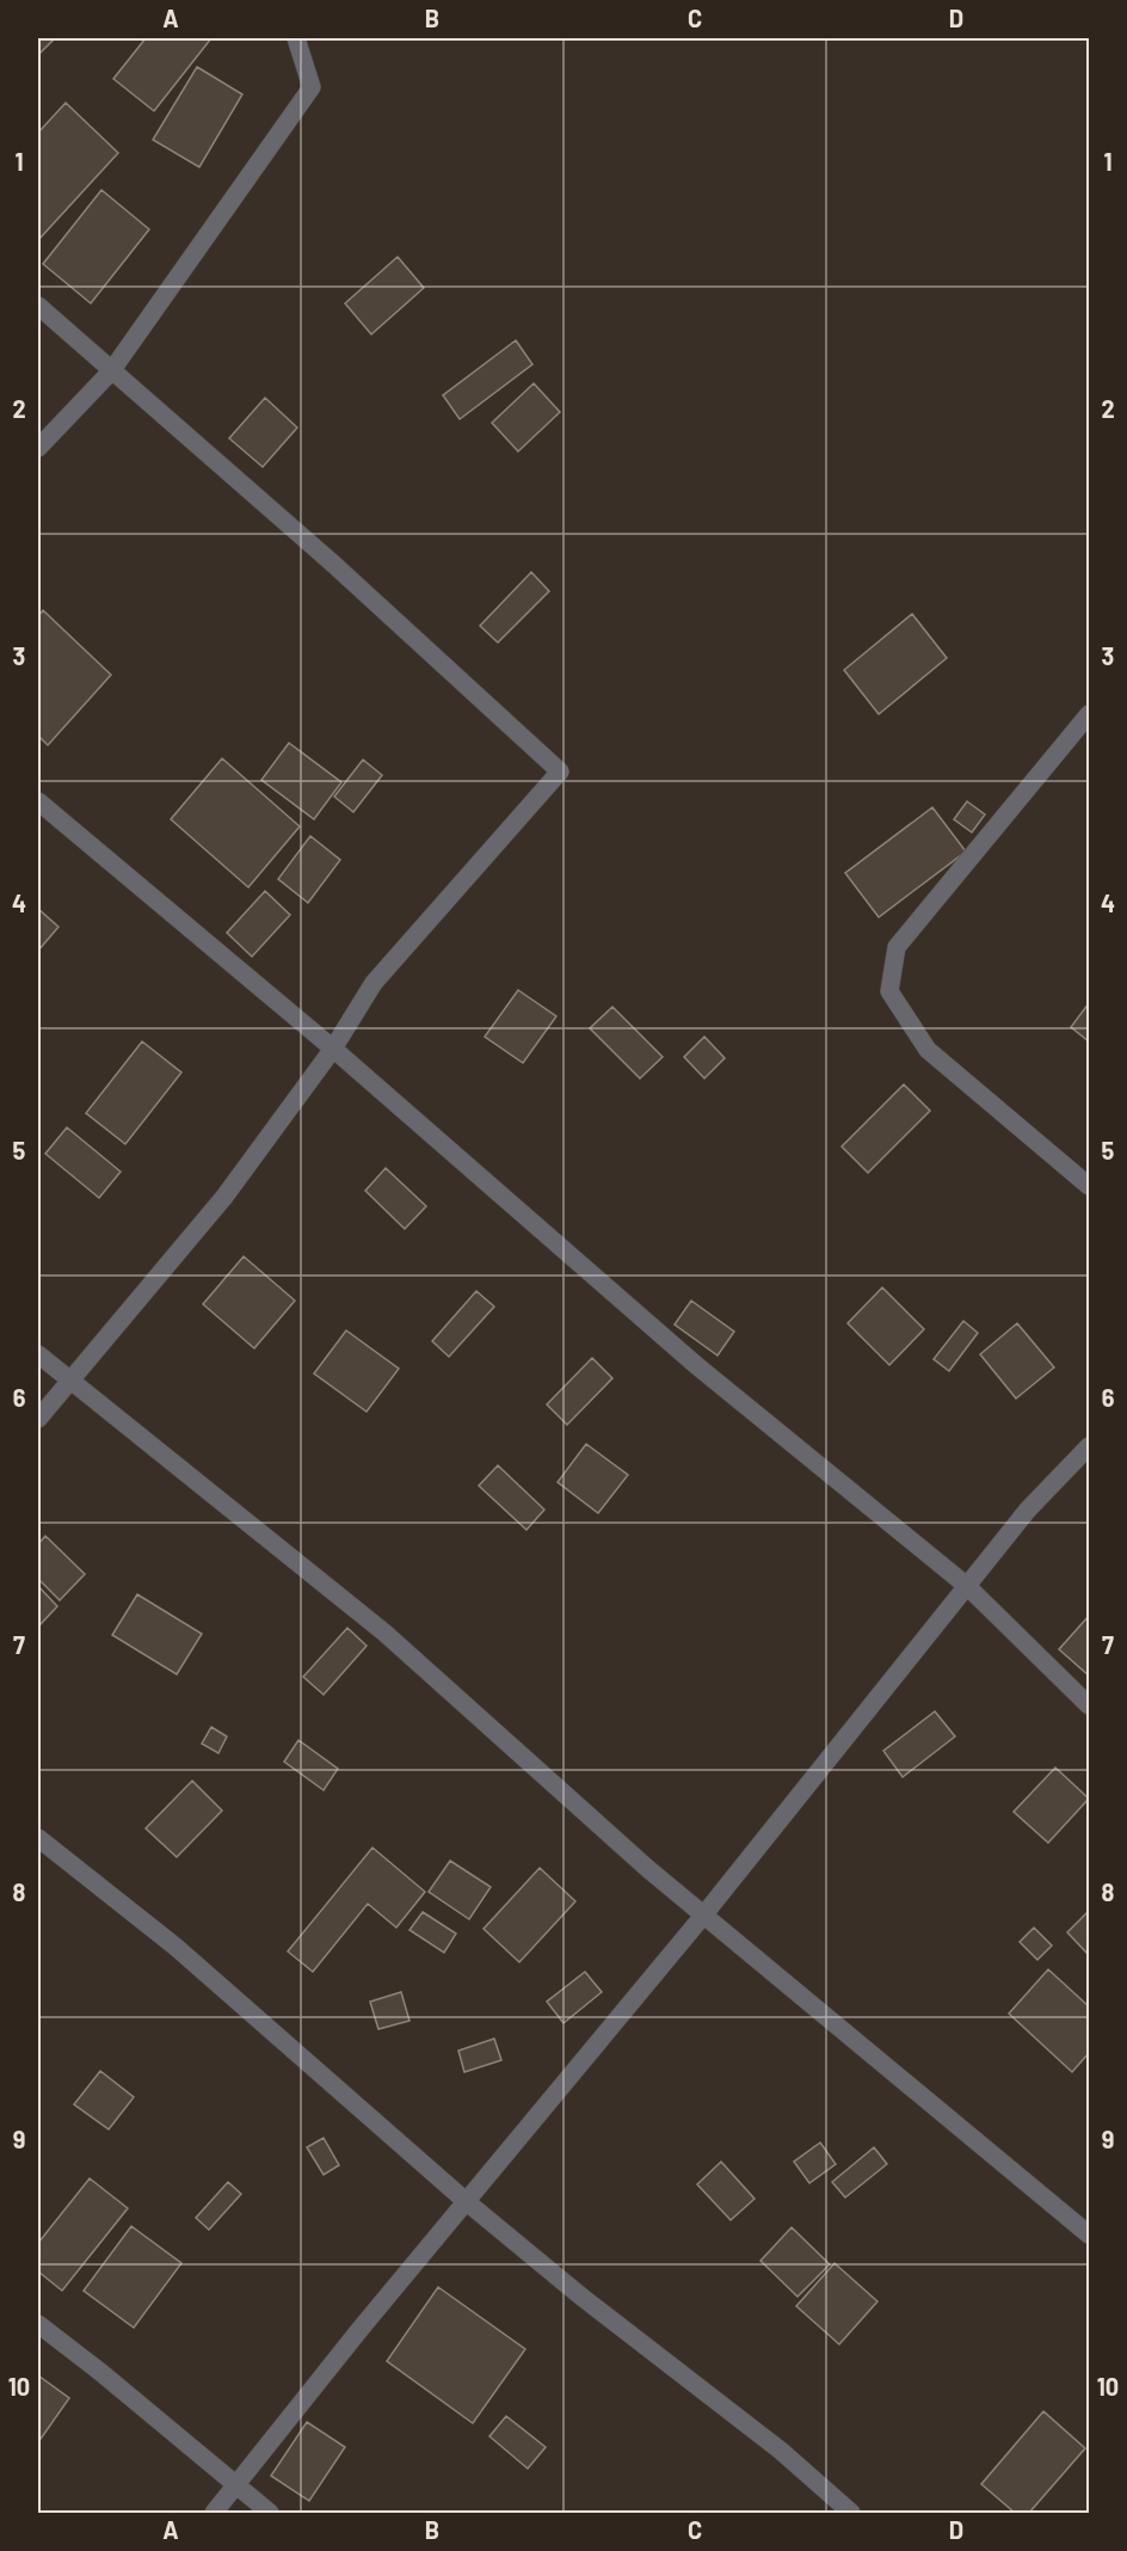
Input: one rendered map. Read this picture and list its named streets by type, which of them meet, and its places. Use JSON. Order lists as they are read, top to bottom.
{
  "grid": {
    "columns": [
      "A",
      "B",
      "C",
      "D"
    ],
    "rows": [
      "1",
      "2",
      "3",
      "4",
      "5",
      "6",
      "7",
      "8",
      "9",
      "10"
    ]
  }
}
